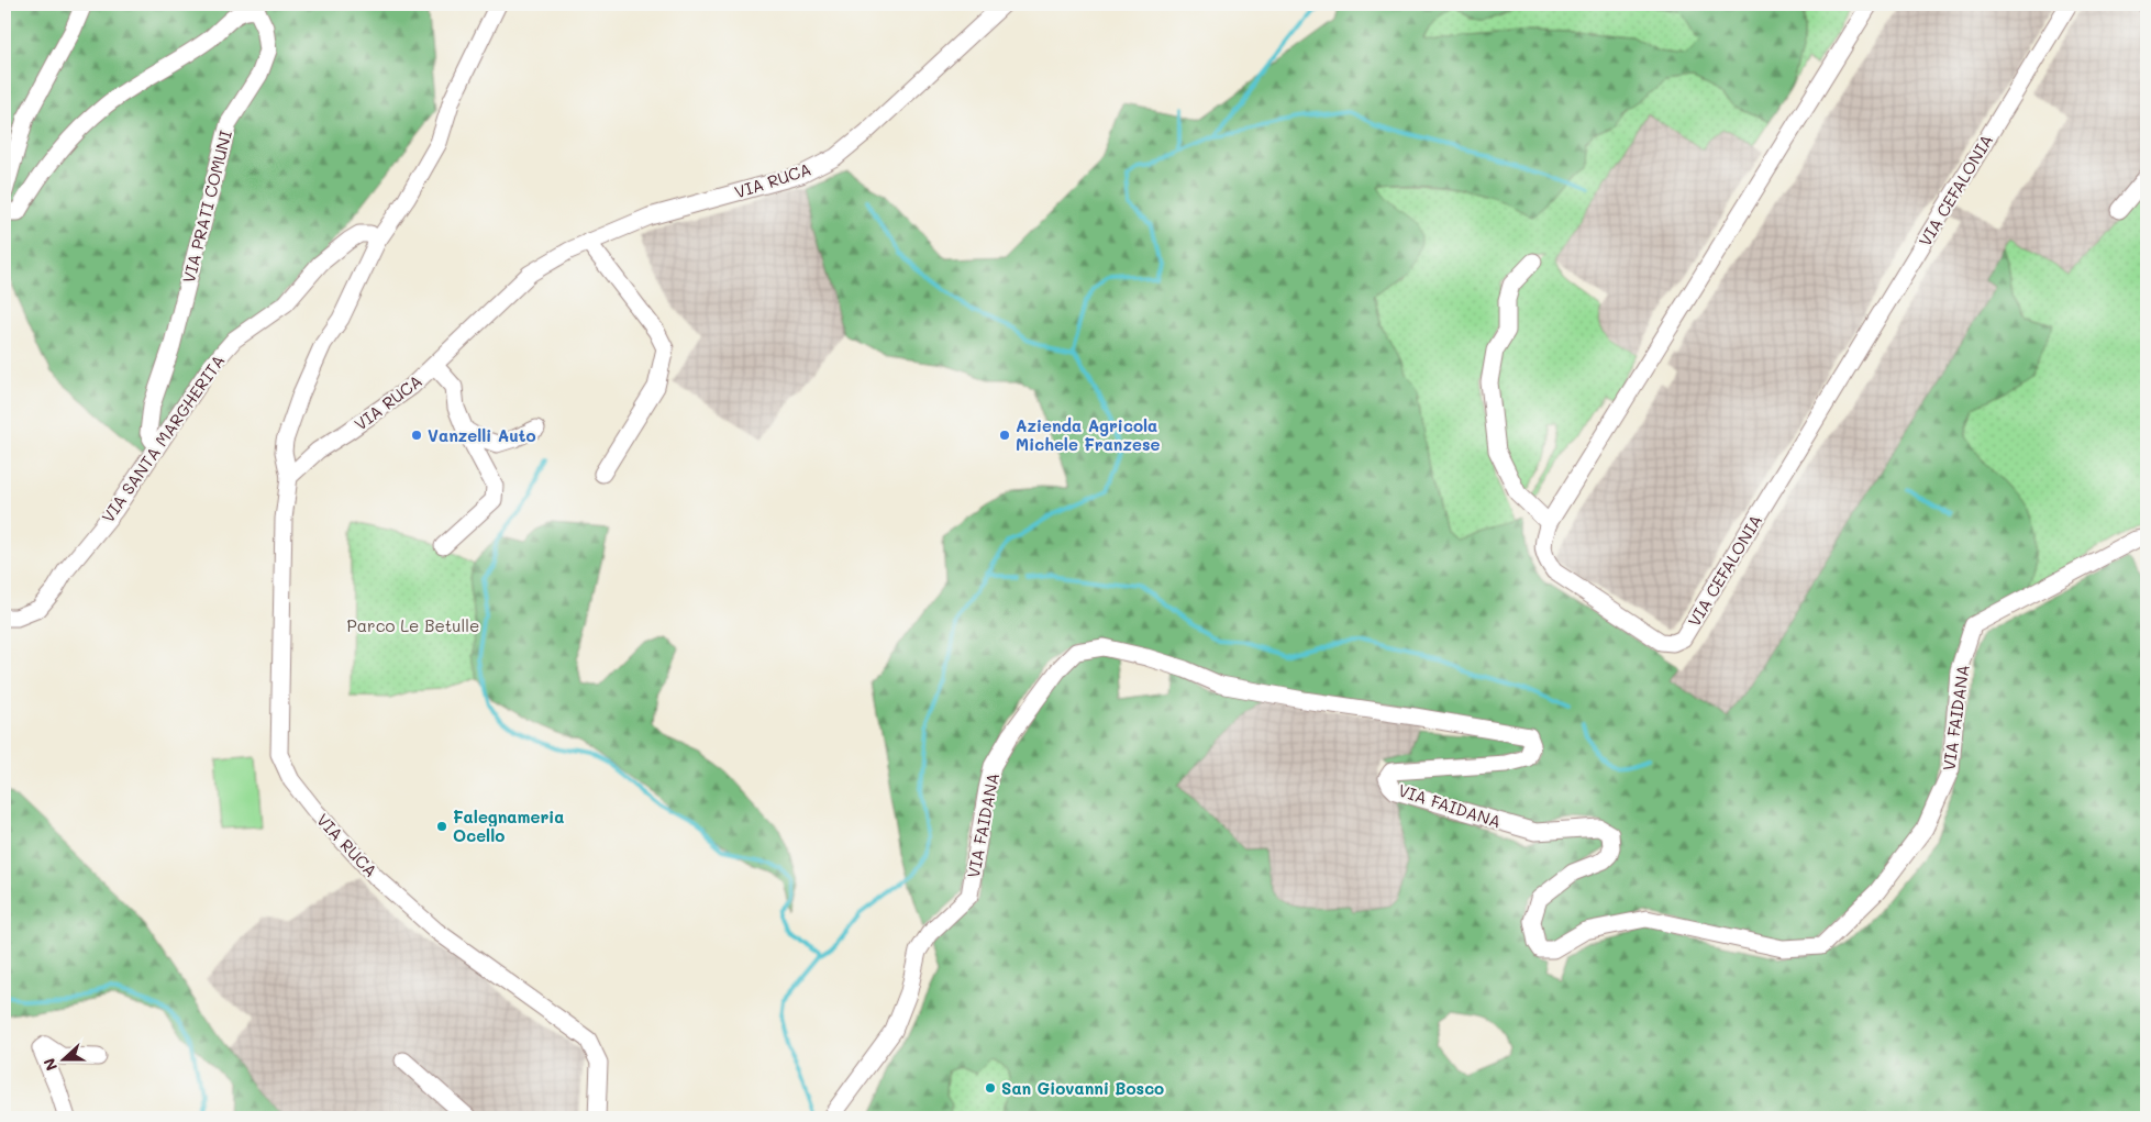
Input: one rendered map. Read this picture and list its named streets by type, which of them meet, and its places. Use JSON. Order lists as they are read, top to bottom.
{
  "streets": {
    "street": [
      "VIA RUCA",
      "VIA CEFALONIA",
      "VIA PRATI COMUNI",
      "VIA SANTA MARGHERITA",
      "VIA FAIDANA"
    ]
  },
  "crossings": [
    ["VIA RUCA", "VIA SANTA MARGHERITA"],
    ["VIA PRATI COMUNI", "VIA SANTA MARGHERITA"]
  ],
  "parks": ["Parco Le Betulle"],
  "places": [
    "Vanzelli Auto",
    "Azienda Agricola Michele Franzese",
    "Falegnameria Ocello",
    "San Giovanni Bosco"
  ],
  "north": "left"
}
